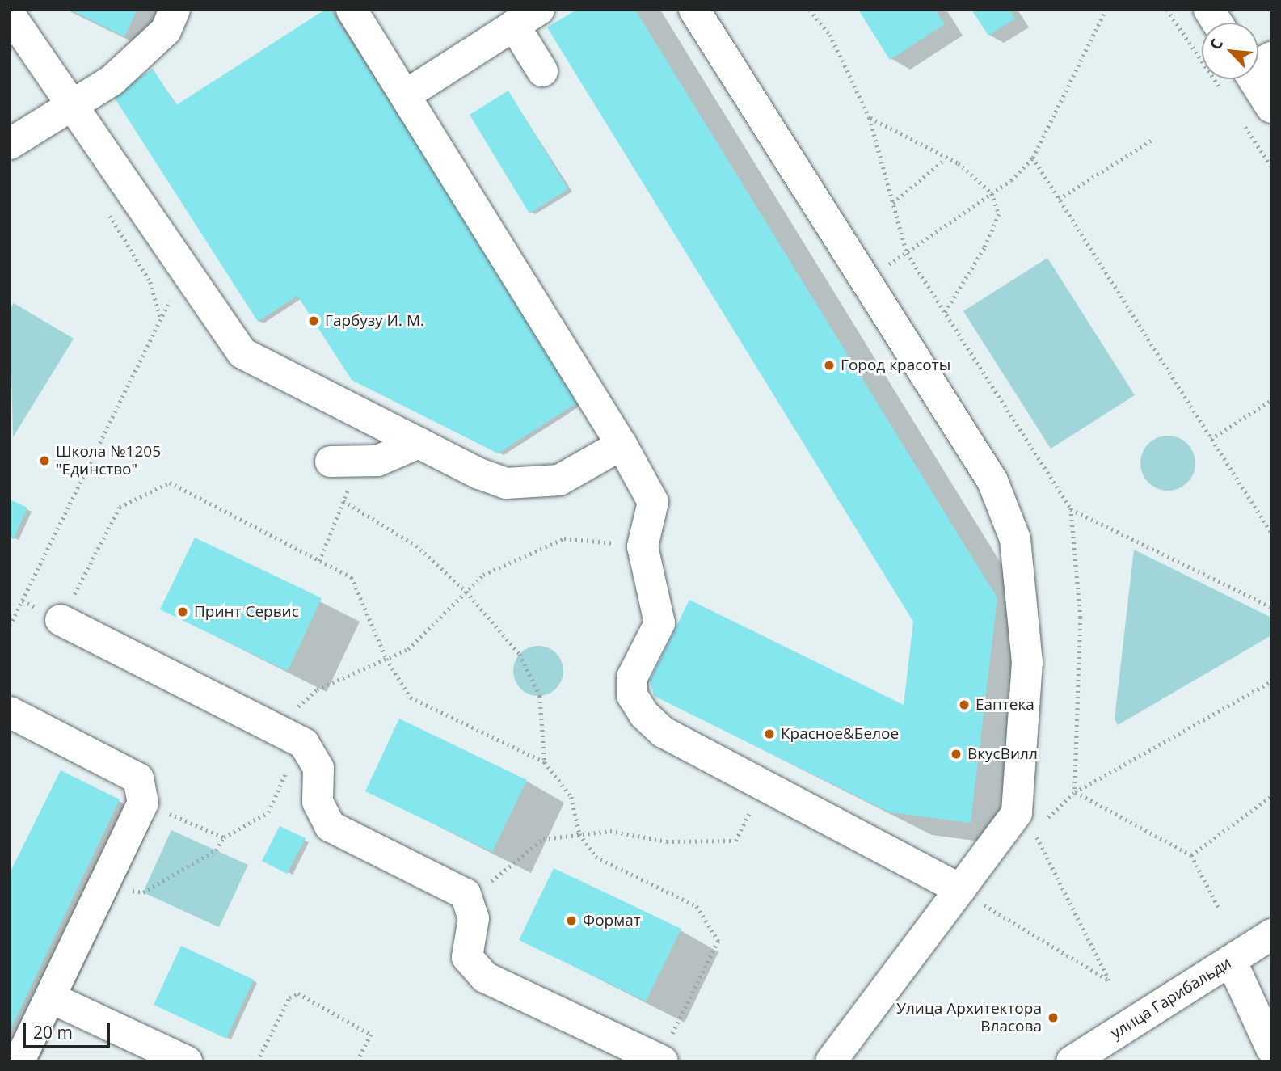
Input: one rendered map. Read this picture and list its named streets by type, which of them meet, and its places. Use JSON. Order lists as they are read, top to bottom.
{
  "streets": {
    "street": ["улица Гарибальди"]
  },
  "places": [
    "Гарбузу И. М.",
    "Город красоты",
    "Школа №1205 \"Единство\"",
    "Принт Сервис",
    "Еаптека",
    "Красное&Белое",
    "ВкусВилл",
    "Формат",
    "Улица Архитектора Власова"
  ],
  "scale_bar": "20 m",
  "north": "top left"
}
